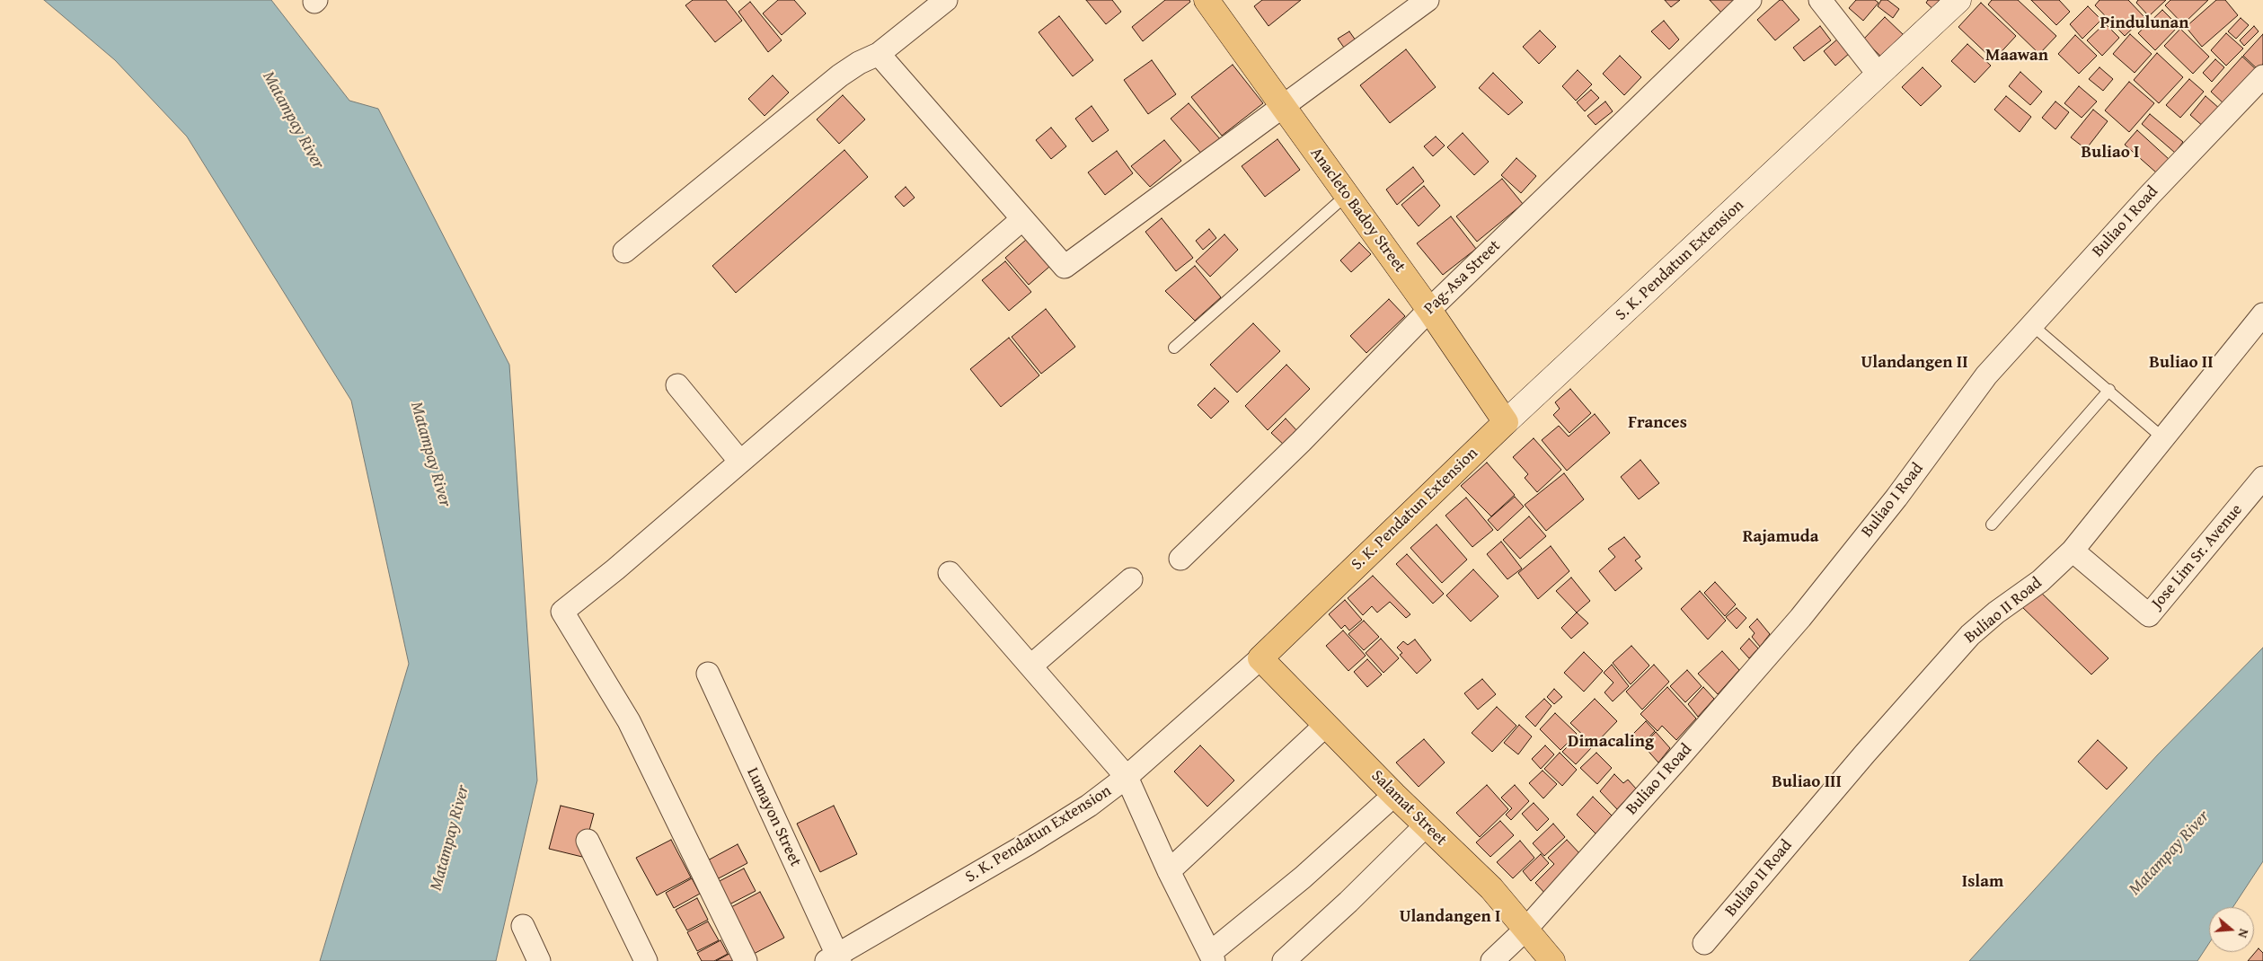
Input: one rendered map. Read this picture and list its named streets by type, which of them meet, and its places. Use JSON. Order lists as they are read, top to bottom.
{
  "streets": {
    "main road": ["Anacleto Badoy Street", "S. K. Pendatun Extension", "Salamat Street"],
    "street": [
      "Buliao I Road",
      "Pag-Asa Street",
      "Jose Lim Sr. Avenue",
      "Buliao II Road",
      "Lumayon Street"
    ]
  },
  "crossings": [
    ["Anacleto Badoy Street", "S. K. Pendatun Extension"],
    ["Anacleto Badoy Street", "Pag-Asa Street"],
    ["Buliao I Road", "Salamat Street"],
    ["S. K. Pendatun Extension", "Salamat Street"],
    ["S. K. Pendatun Extension", "Lumayon Street"],
    ["Jose Lim Sr. Avenue", "Buliao II Road"]
  ],
  "districts": [
    "Pindulunan",
    "Maawan",
    "Buliao I",
    "Ulandangen II",
    "Buliao II",
    "Frances",
    "Rajamuda",
    "Dimacaling",
    "Buliao III",
    "Islam",
    "Ulandangen I"
  ],
  "water": ["Matampay River"],
  "north": "right"
}
